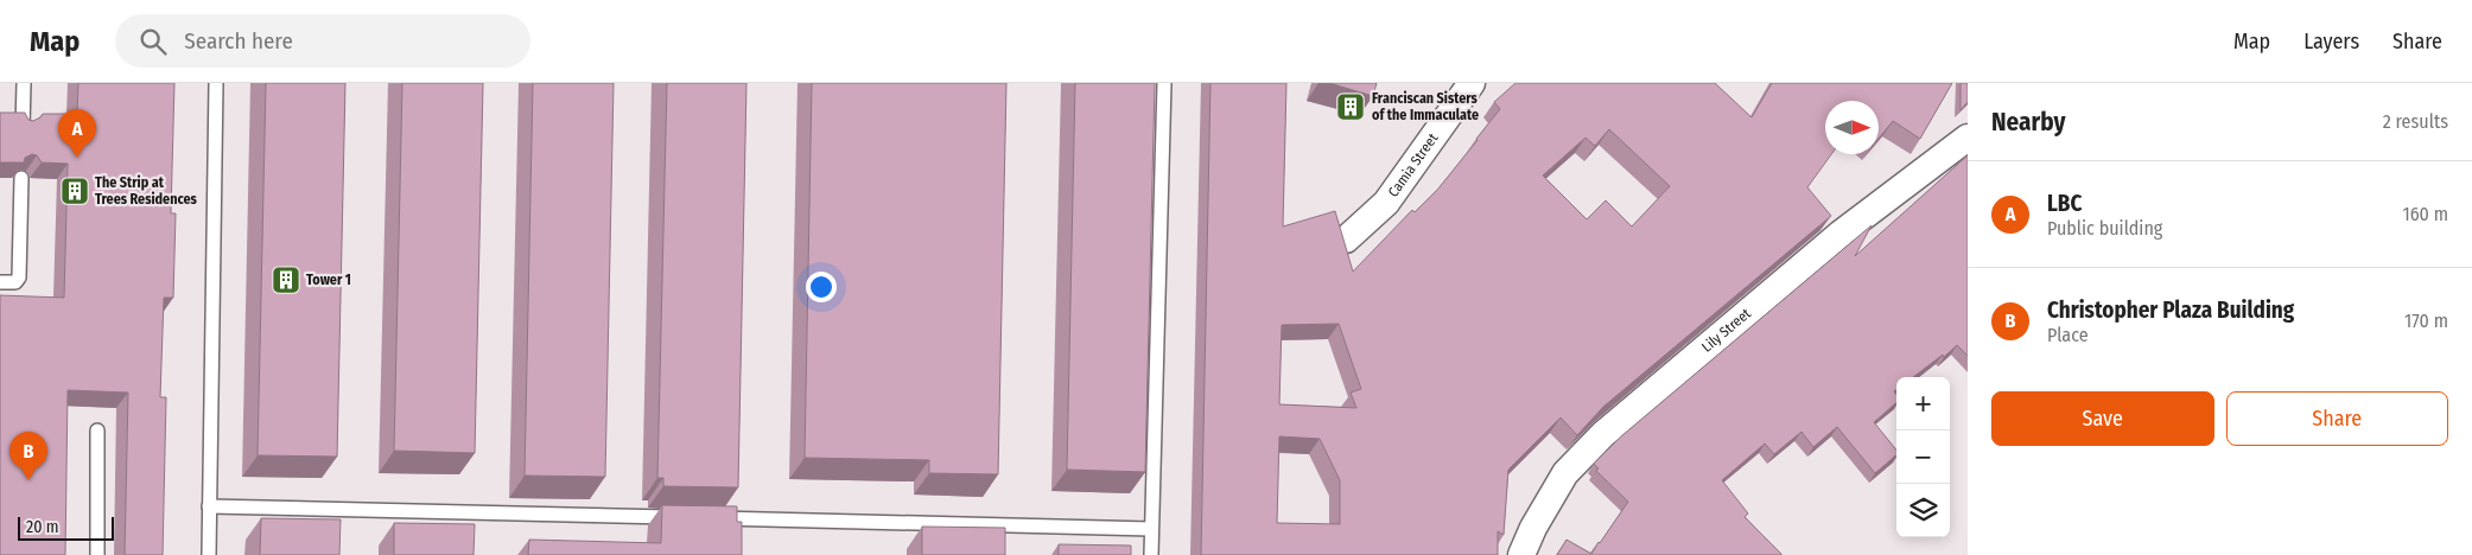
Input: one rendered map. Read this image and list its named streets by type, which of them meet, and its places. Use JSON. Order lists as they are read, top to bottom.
{
  "streets": {
    "street": ["Camia Street", "Lily Street"]
  },
  "places": {
    "building": ["Franciscan Sisters of the Immaculate", "The Strip at Trees Residences", "Tower 1"]
  },
  "scale_bar": "20 m",
  "north": "right",
  "page": {
    "header": "Map",
    "search": "Search here",
    "nav": ["Map", "Layers", "Share"],
    "heading": ["Nearby", "2 results"],
    "pins": ["A", "B"],
    "list": [
      {
        "mark": "A",
        "name": "LBC",
        "note": "Public building",
        "value": "160 m"
      },
      {
        "mark": "B",
        "name": "Christopher Plaza Building",
        "note": "Place",
        "value": "170 m"
      }
    ],
    "buttons": ["Save", "Share"],
    "map_buttons": ["+", "−"],
    "scale": "20 m"
  }
}
